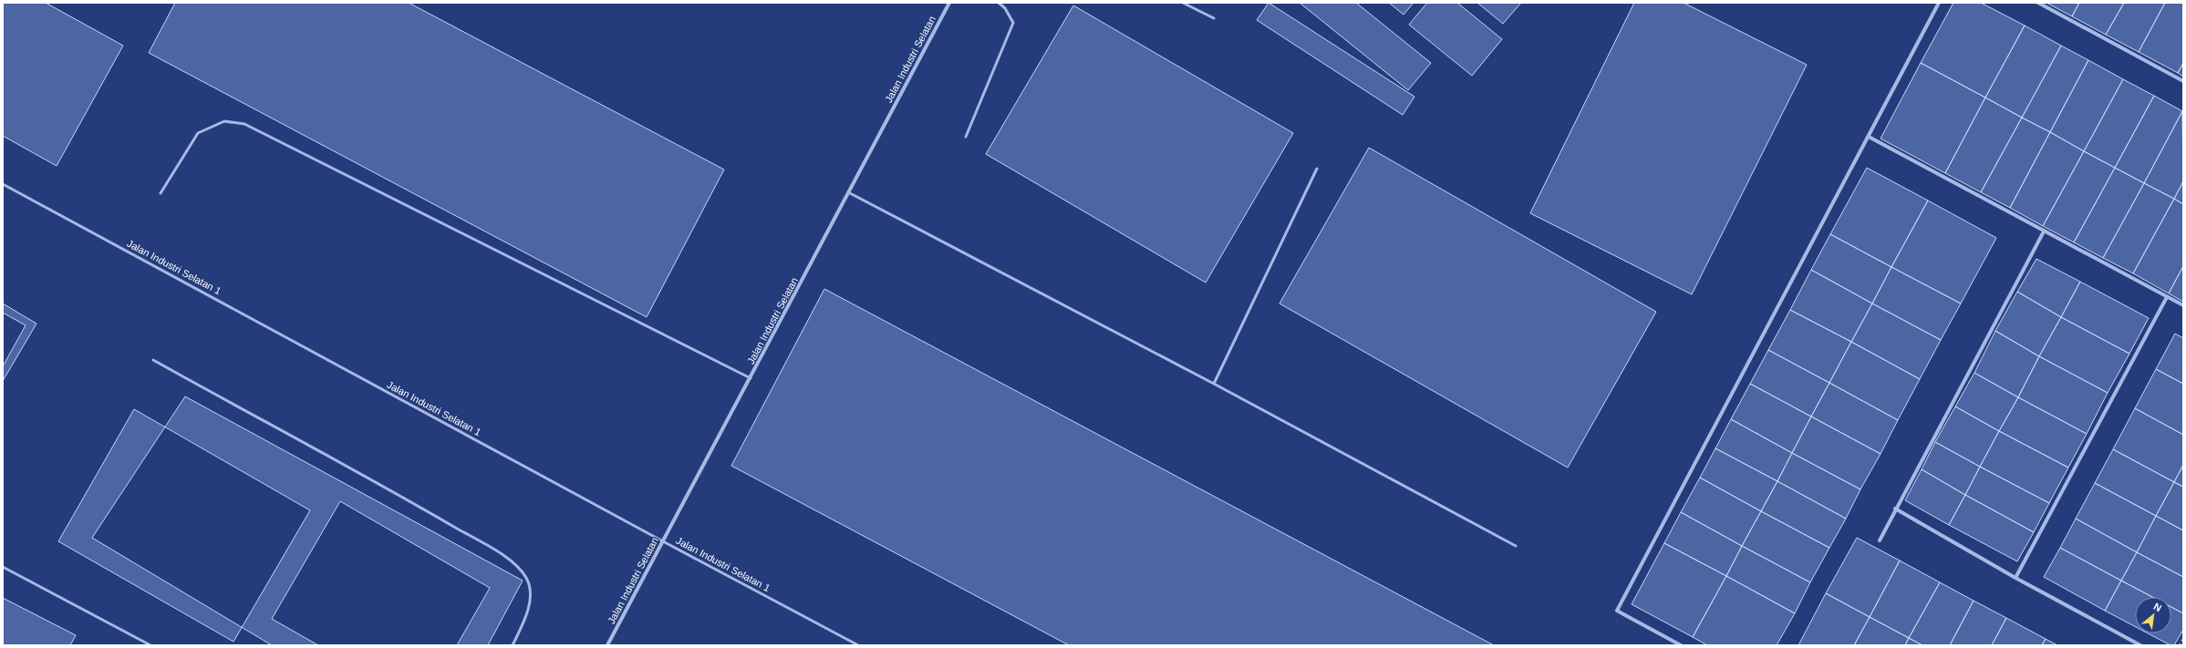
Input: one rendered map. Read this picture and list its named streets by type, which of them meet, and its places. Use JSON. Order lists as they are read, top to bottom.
{
  "streets": {
    "street": ["Jalan Industri Selatan"],
    "lane": ["Jalan Industri Selatan 1"]
  },
  "crossings": [
    ["Jalan Industri Selatan", "Jalan Industri Selatan 1"]
  ],
  "north": "top right"
}
